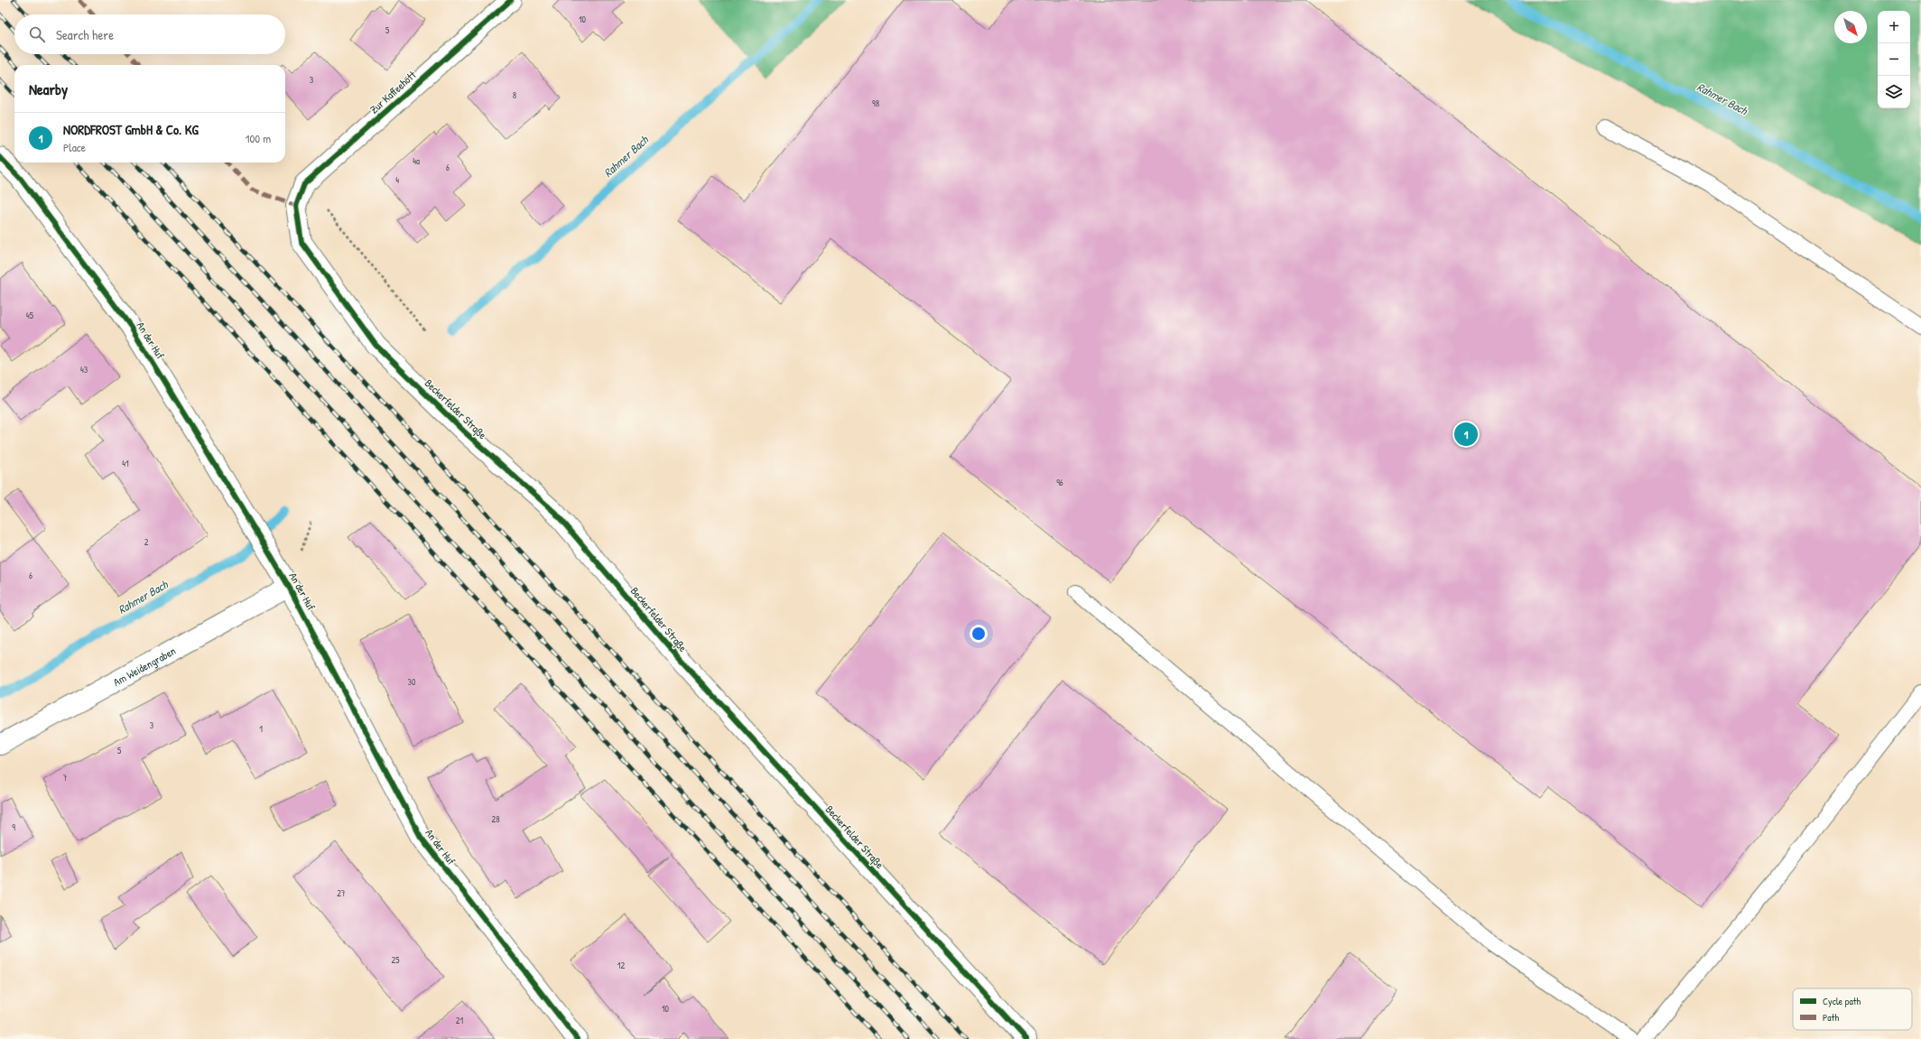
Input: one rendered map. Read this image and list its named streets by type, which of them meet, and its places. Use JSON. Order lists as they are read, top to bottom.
{
  "streets": {
    "street": [
      "Zur Kaffeehött",
      "An der Huf",
      "Beckerfelder Straße",
      "Am Weidengraben"
    ]
  },
  "crossings": [
    ["Zur Kaffeehött", "Beckerfelder Straße"],
    ["An der Huf", "Am Weidengraben"]
  ],
  "water": ["Rahmer Bach"],
  "house_numbers": [
    "10",
    "5",
    "3",
    "8",
    "98",
    "4a",
    "6",
    "4",
    "45",
    "43",
    "41",
    "96",
    "2",
    "6",
    "30",
    "3",
    "1",
    "5",
    "7",
    "28",
    "9",
    "27",
    "25",
    "12",
    "10",
    "21"
  ],
  "legend": ["Cycle path", "Path"],
  "north": "bottom right",
  "page": {
    "map_buttons": ["+", "−"],
    "search": "Search here",
    "heading": "Nearby",
    "list": [
      {
        "mark": "1",
        "name": "NORDFROST GmbH & Co. KG",
        "note": "Place",
        "value": "100 m"
      }
    ],
    "pins": "1"
  }
}
